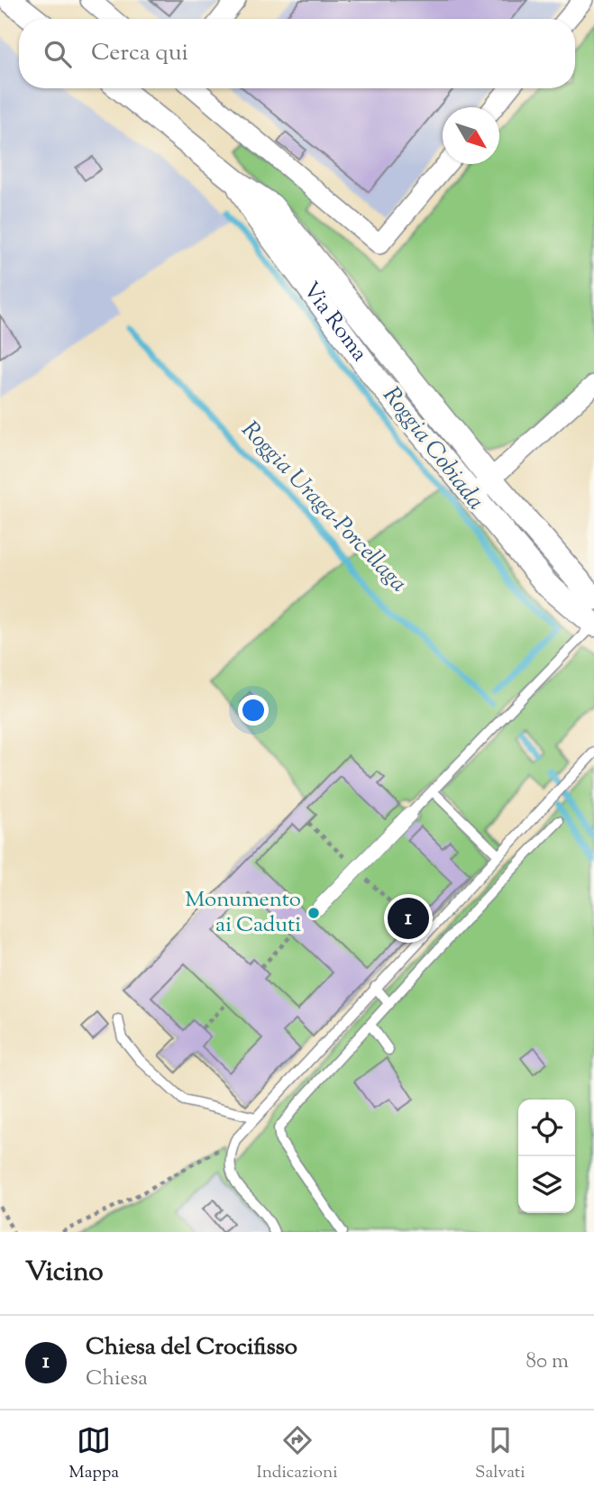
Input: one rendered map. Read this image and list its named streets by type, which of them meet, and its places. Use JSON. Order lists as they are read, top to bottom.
{
  "streets": {
    "street": ["Via Roma"]
  },
  "water": ["Roggia Cobiada", "Roggia Uraga-Porcellaga"],
  "places": ["Monumento ai Caduti"],
  "north": "bottom right",
  "page": {
    "search": "Cerca qui",
    "pins": "1",
    "heading": "Vicino",
    "list": [
      {
        "mark": "1",
        "name": "Chiesa del Crocifisso",
        "note": "Chiesa",
        "value": "80 m"
      }
    ],
    "nav": ["Mappa", "Indicazioni", "Salvati"]
  }
}
